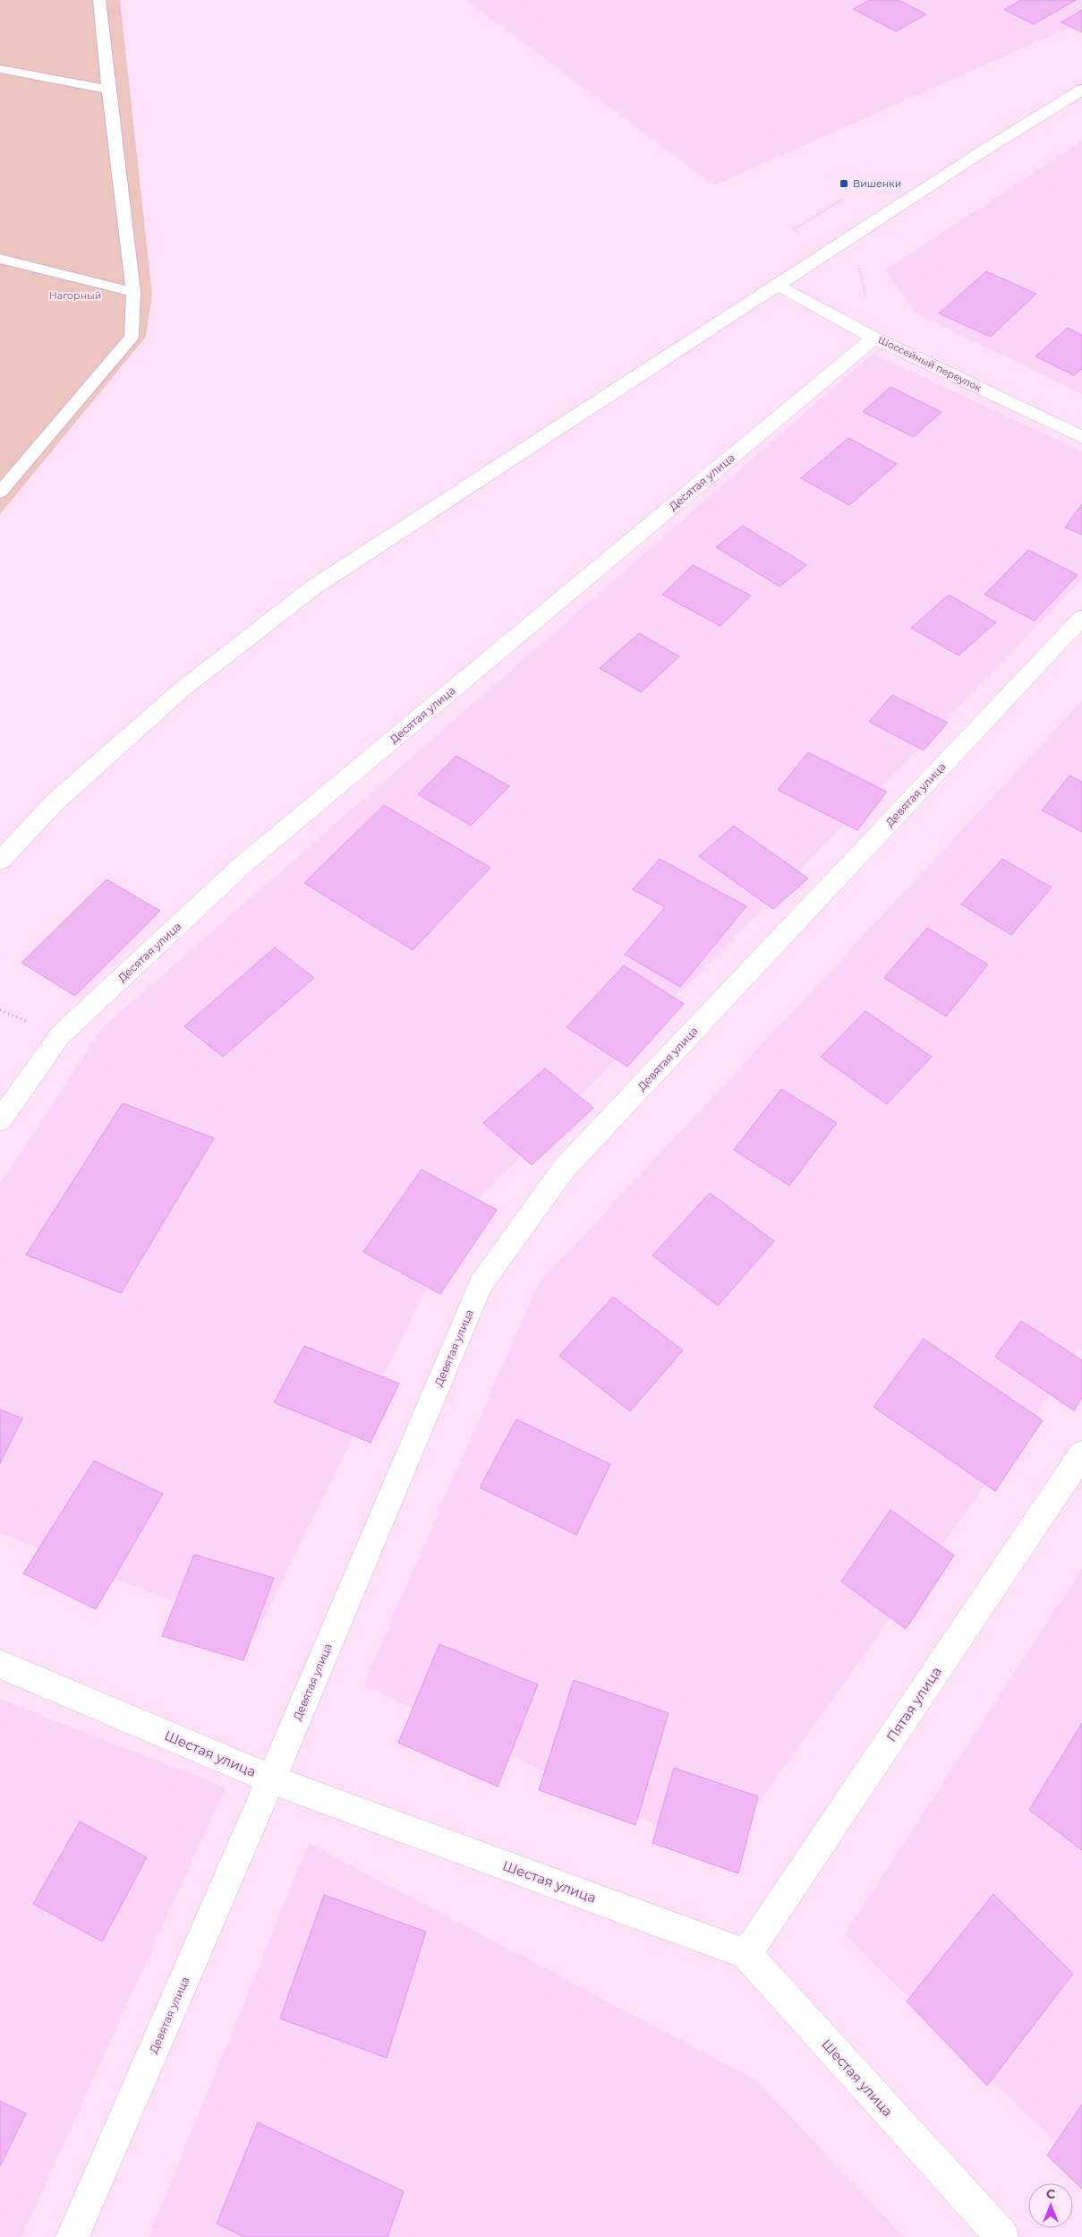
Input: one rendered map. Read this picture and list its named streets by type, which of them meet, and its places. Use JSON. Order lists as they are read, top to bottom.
{
  "streets": {
    "street": [
      "Шоссейный переулок",
      "Десятая улица",
      "Девятая улица",
      "Пятая улица",
      "Шестая улица"
    ]
  },
  "crossings": [
    ["Шоссейный переулок", "Десятая улица"],
    ["Девятая улица", "Шестая улица"],
    ["Пятая улица", "Шестая улица"]
  ],
  "parks": ["Нагорный"],
  "places": {
    "transit": ["Вишенки"]
  },
  "north": "top"
}
